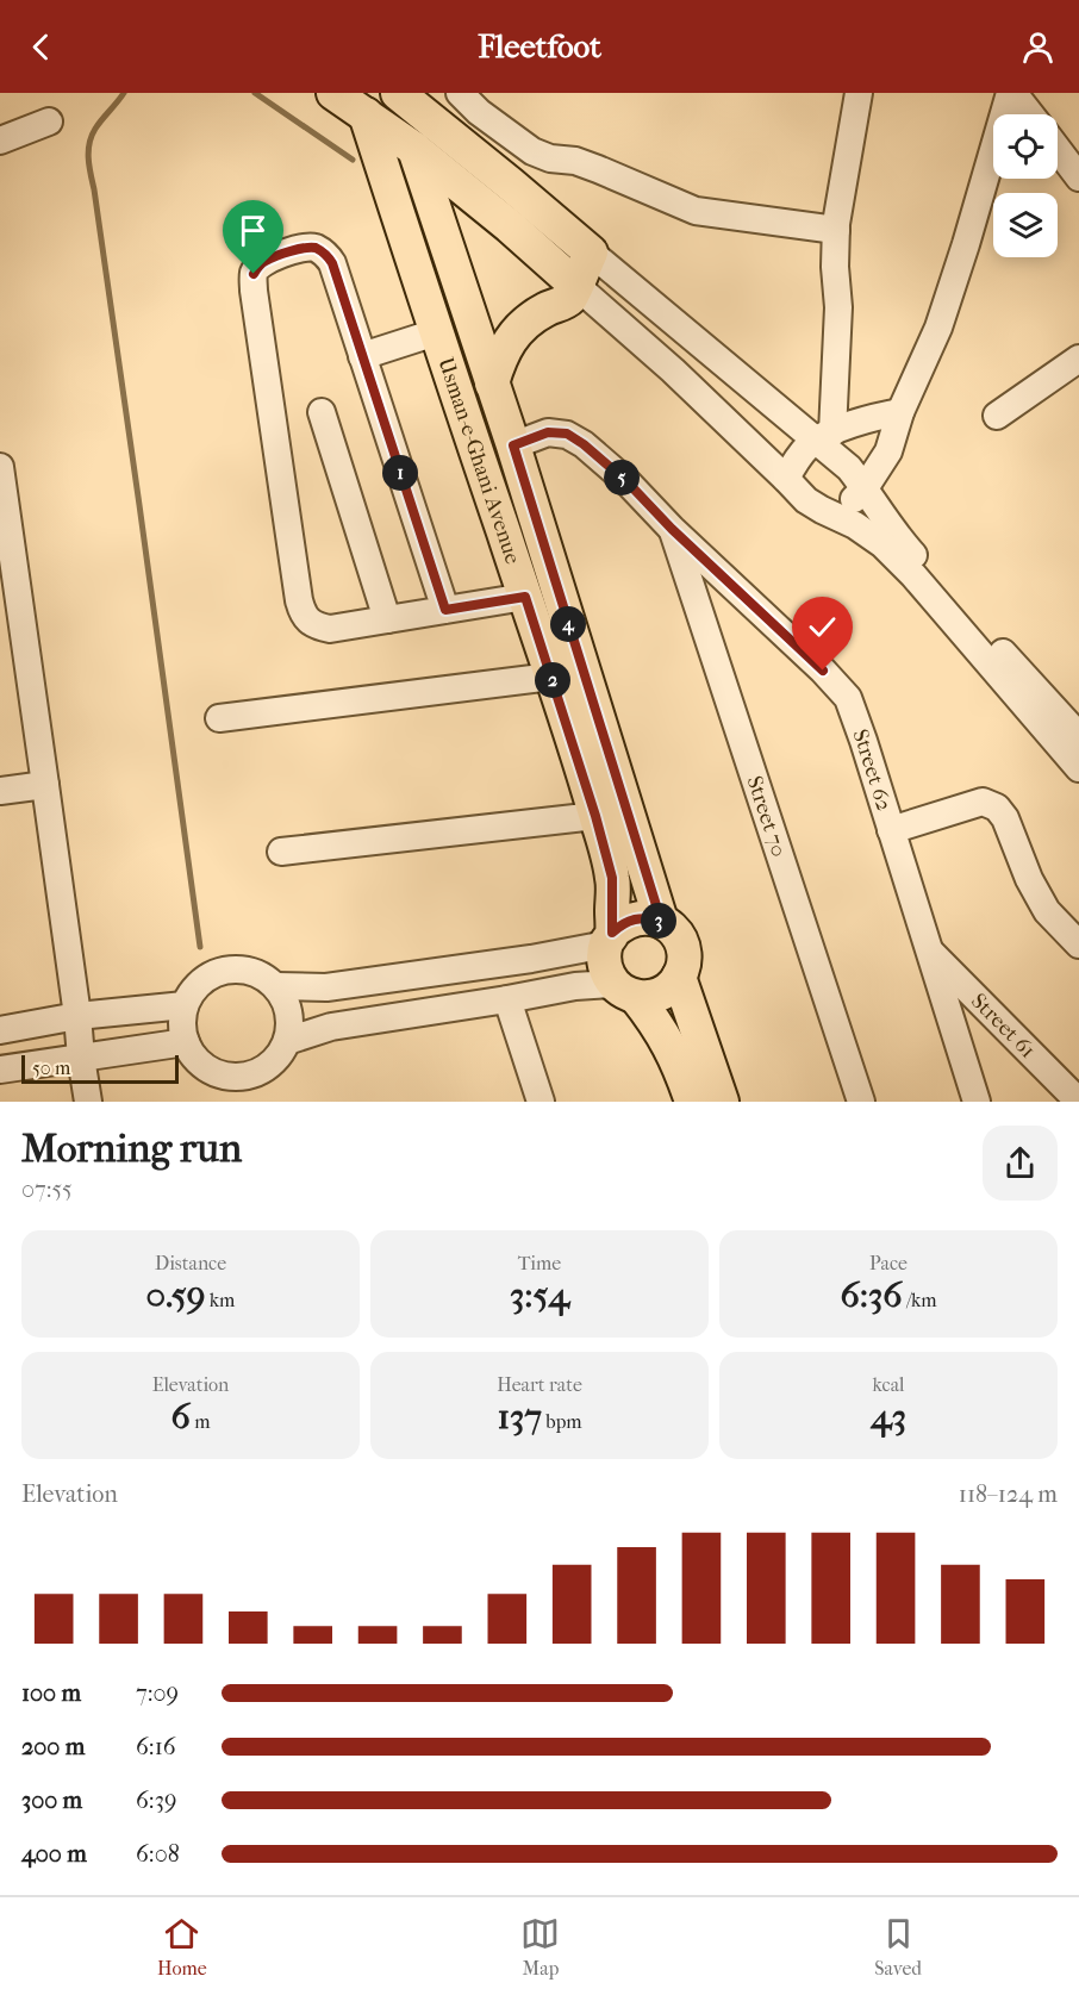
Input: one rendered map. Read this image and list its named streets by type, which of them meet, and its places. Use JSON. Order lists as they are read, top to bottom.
{
  "streets": {
    "main road": ["Usman-e-Ghani Avenue"],
    "street": ["Street 62", "Street 70", "Street 61"]
  },
  "crossings": [
    ["Usman-e-Ghani Avenue", "Street 62"],
    ["Street 62", "Street 70"],
    ["Street 62", "Street 61"]
  ],
  "scale_bar": "50 m",
  "page": {
    "header": "Fleetfoot",
    "pins": [
      "1",
      "5",
      "4",
      "2",
      "3"
    ],
    "scale": "50 m",
    "heading": ["Morning run", "07:55"],
    "stats": [
      ["Distance", "0.59 km"],
      ["Time", "3:54"],
      ["Pace", "6:36 /km"],
      ["Elevation", "6 m"],
      ["Heart rate", "137 bpm"],
      ["kcal", "43"]
    ],
    "chart": ["Elevation", "118–124 m"],
    "list": [
      {
        "name": "100 m",
        "note": "7:09"
      },
      {
        "name": "200 m",
        "note": "6:16"
      },
      {
        "name": "300 m",
        "note": "6:39"
      },
      {
        "name": "400 m",
        "note": "6:08"
      }
    ],
    "tabs": ["Home", "Map", "Saved"]
  }
}
